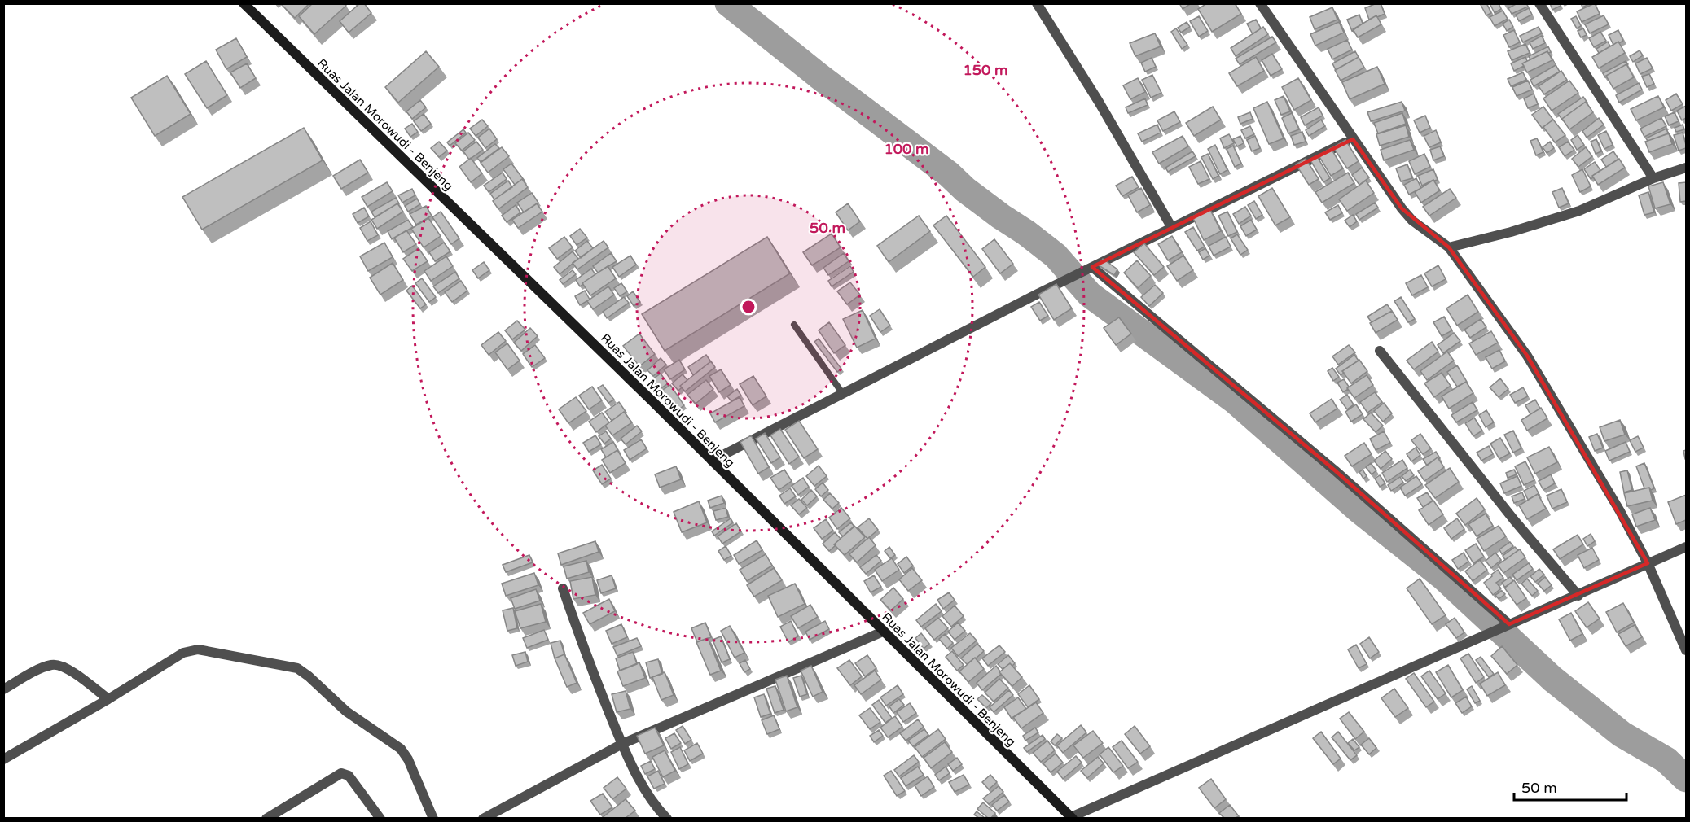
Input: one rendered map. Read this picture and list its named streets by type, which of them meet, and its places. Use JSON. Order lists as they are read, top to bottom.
{
  "streets": {
    "main road": ["Ruas Jalan Morowudi - Benjeng"]
  },
  "scale_bar": "50 m",
  "rings": ["150 m", "100 m", "50 m"]
}
